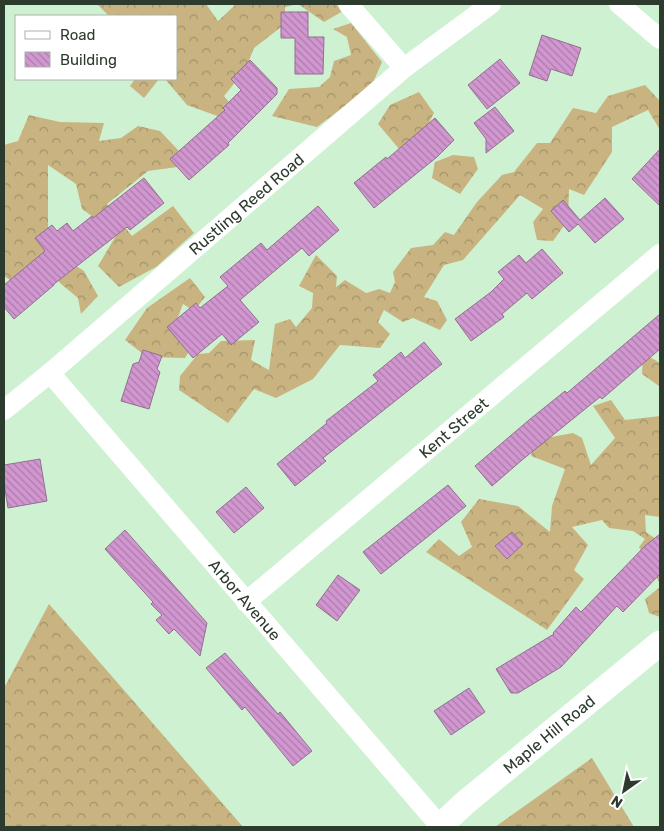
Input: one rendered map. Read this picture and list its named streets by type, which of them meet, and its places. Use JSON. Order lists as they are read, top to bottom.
{
  "streets": {
    "street": [
      "Rustling Reed Road",
      "Kent Street",
      "Arbor Avenue",
      "Maple Hill Road"
    ]
  },
  "crossings": [
    ["Rustling Reed Road", "Arbor Avenue"],
    ["Kent Street", "Arbor Avenue"],
    ["Arbor Avenue", "Maple Hill Road"]
  ],
  "legend": ["Road", "Building"],
  "north": "bottom left"
}
